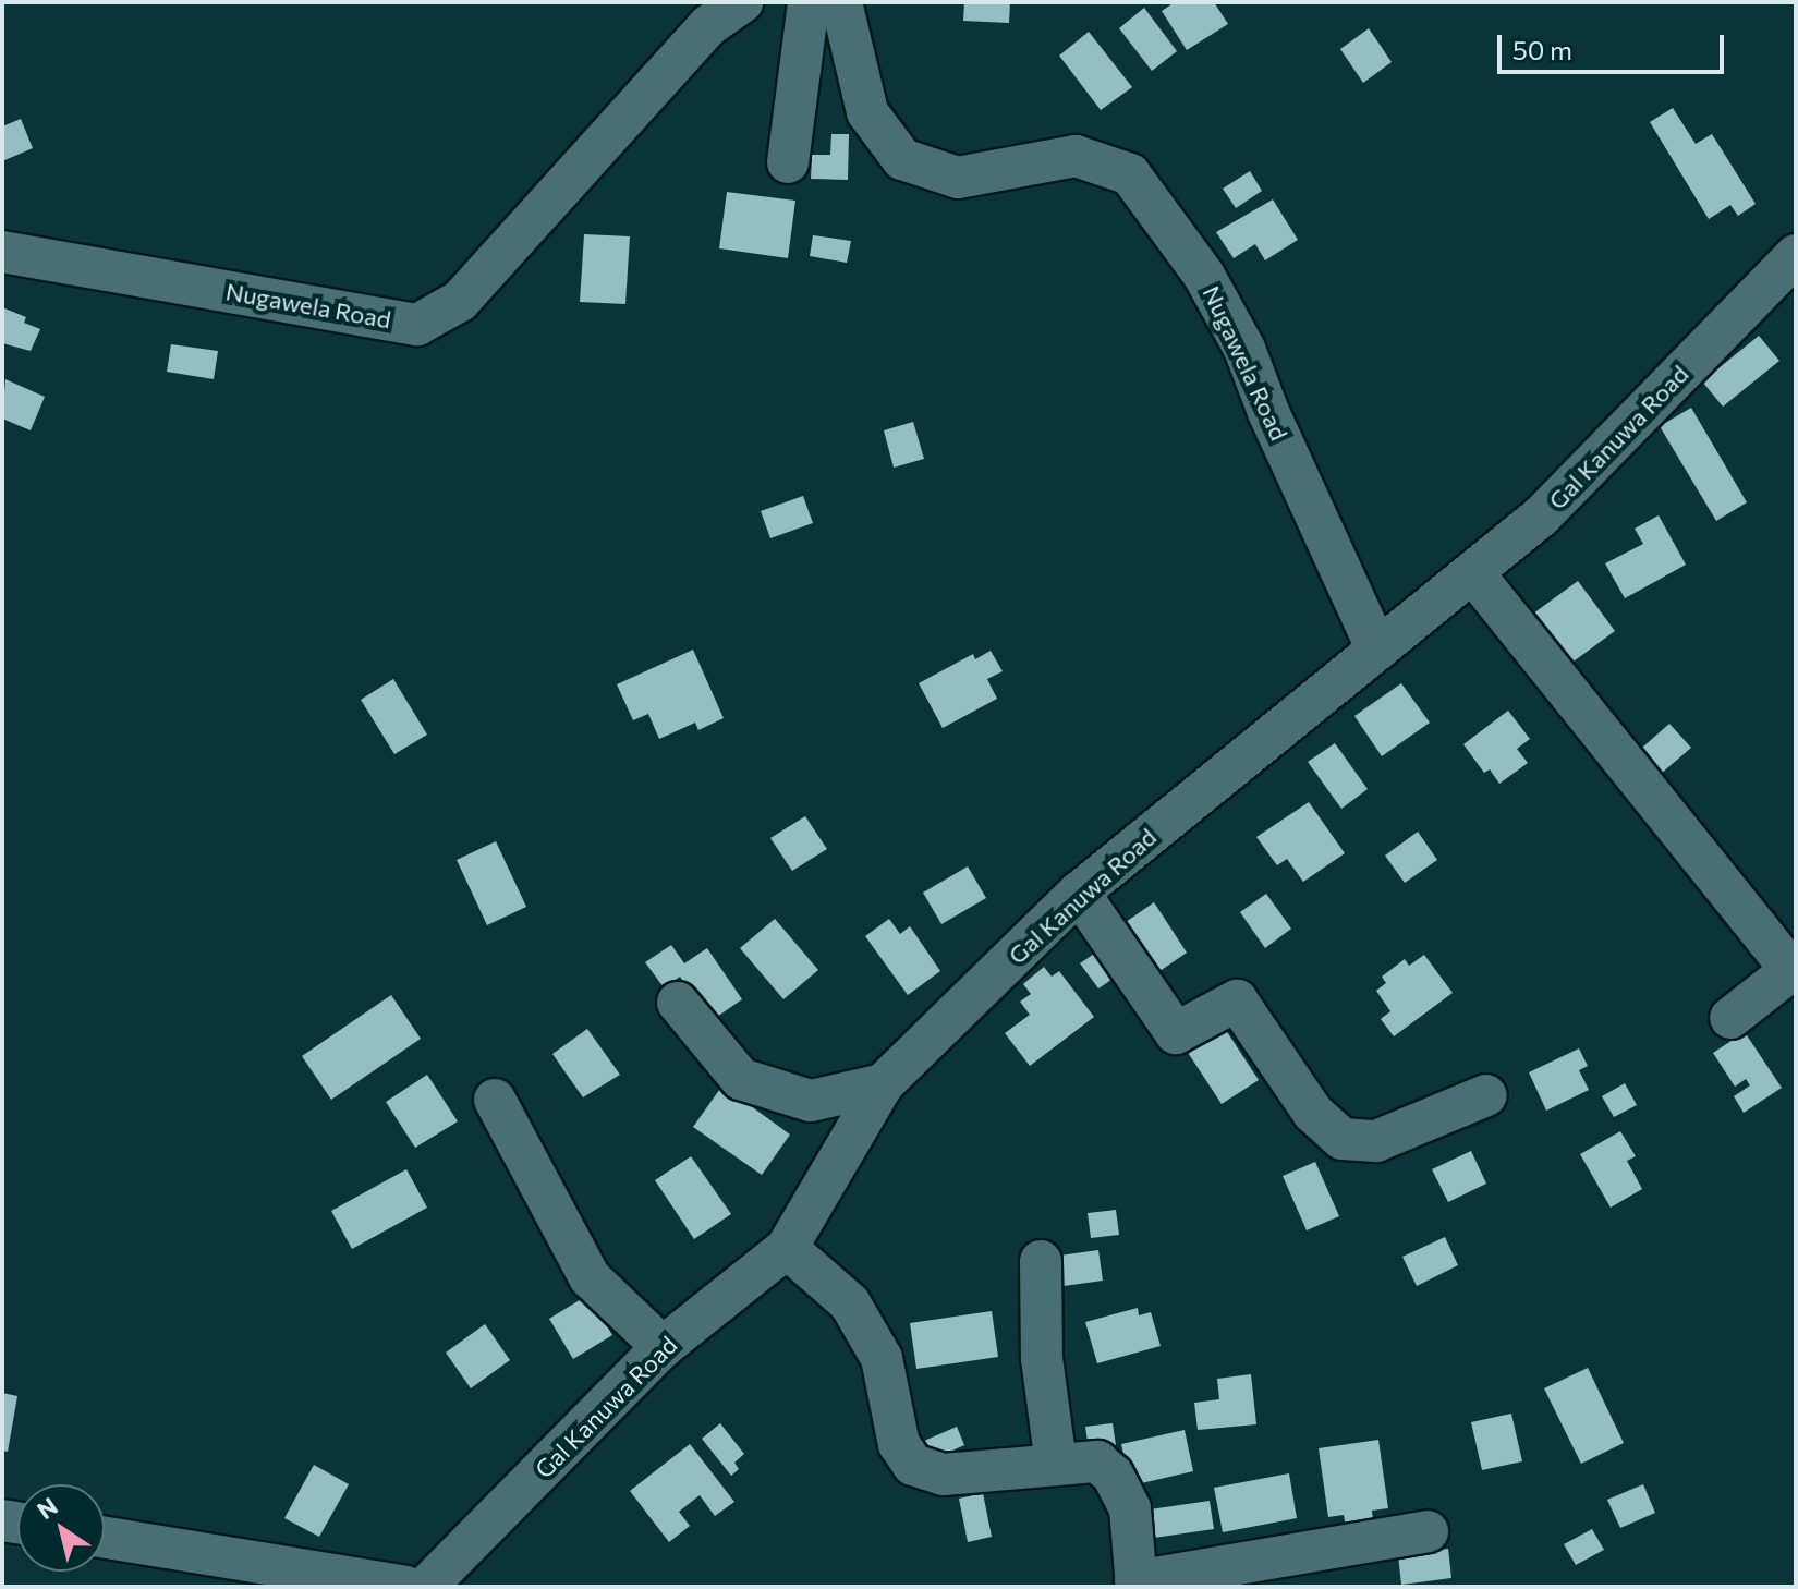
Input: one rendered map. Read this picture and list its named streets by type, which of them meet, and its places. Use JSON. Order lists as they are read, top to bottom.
{
  "streets": {
    "street": ["Nugawela Road", "Gal Kanuwa Road"]
  },
  "crossings": [
    ["Nugawela Road", "Gal Kanuwa Road"]
  ],
  "scale_bar": "50 m",
  "north": "top left"
}
